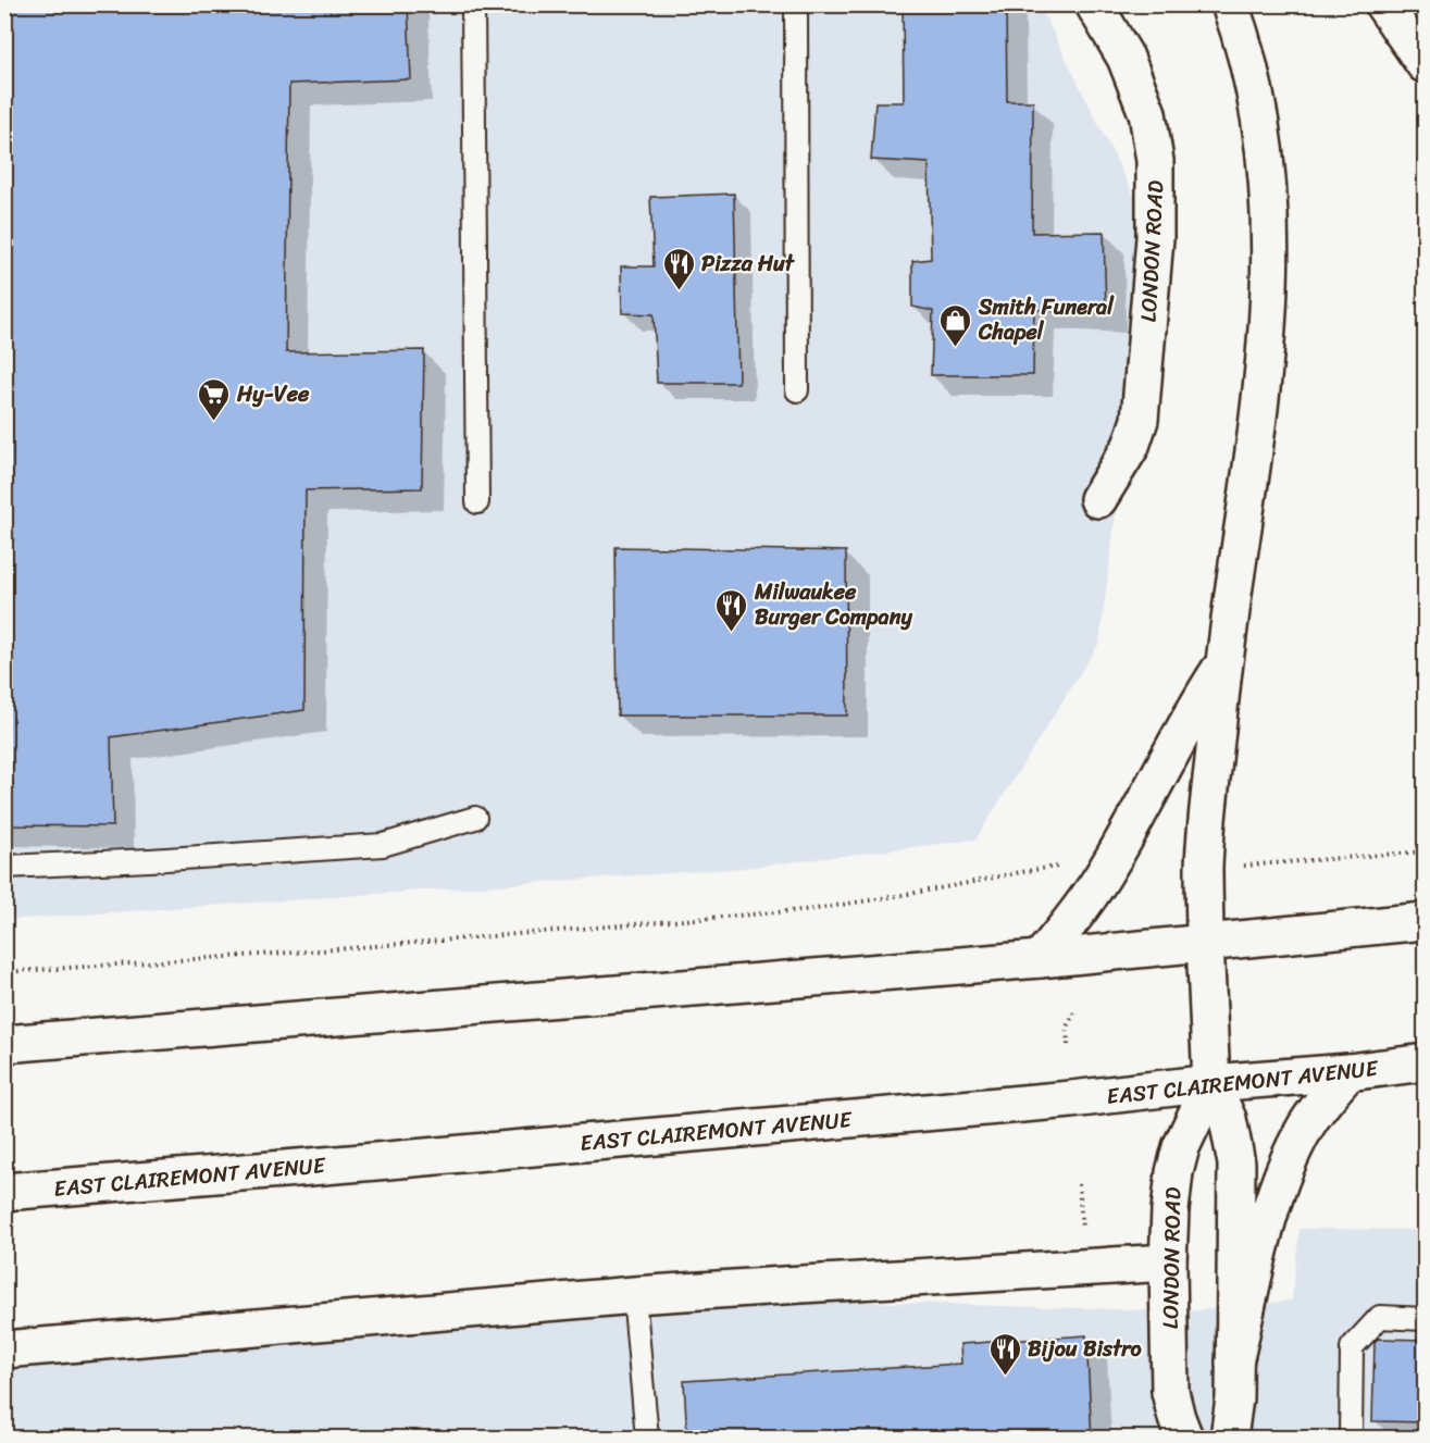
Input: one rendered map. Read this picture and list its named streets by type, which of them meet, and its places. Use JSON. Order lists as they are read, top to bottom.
{
  "streets": {
    "main road": ["LONDON ROAD", "EAST CLAIREMONT AVENUE"]
  },
  "crossings": [
    ["LONDON ROAD", "EAST CLAIREMONT AVENUE"]
  ],
  "places": {
    "restaurant": ["Pizza Hut", "Milwaukee Burger Company", "Bijou Bistro"],
    "shop": ["Smith Funeral Chapel"],
    "supermarket": ["Hy-Vee"]
  }
}
